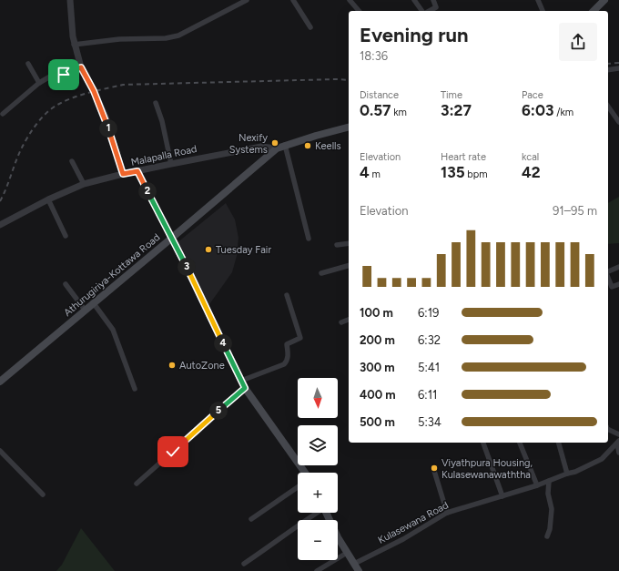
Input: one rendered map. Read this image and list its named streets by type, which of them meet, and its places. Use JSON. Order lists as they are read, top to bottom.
{
  "streets": {
    "main road": ["Athurugiriya-Kottawa Road"],
    "street": ["Malapalla Road", "Kulasewana Road"]
  },
  "crossings": [
    ["Malapalla Road", "Athurugiriya-Kottawa Road"]
  ],
  "places": [
    "Nexify Systems",
    "Keells",
    "Tuesday Fair",
    "AutoZone",
    "Viyathpura Housing, Kulasewanawaththa"
  ],
  "north": "bottom",
  "page": {
    "heading": ["Evening run", "18:36"],
    "stats": [
      ["Distance", "0.57 km"],
      ["Time", "3:27"],
      ["Pace", "6:03 /km"],
      ["Elevation", "4 m"],
      ["Heart rate", "135 bpm"],
      ["kcal", "42"]
    ],
    "pins": [
      "1",
      "2",
      "3",
      "4",
      "5"
    ],
    "chart": ["Elevation", "91–95 m"],
    "list": [
      {
        "name": "100 m",
        "note": "6:19"
      },
      {
        "name": "200 m",
        "note": "6:32"
      },
      {
        "name": "300 m",
        "note": "5:41"
      },
      {
        "name": "400 m",
        "note": "6:11"
      },
      {
        "name": "500 m",
        "note": "5:34"
      }
    ],
    "map_buttons": ["+", "−"]
  }
}
